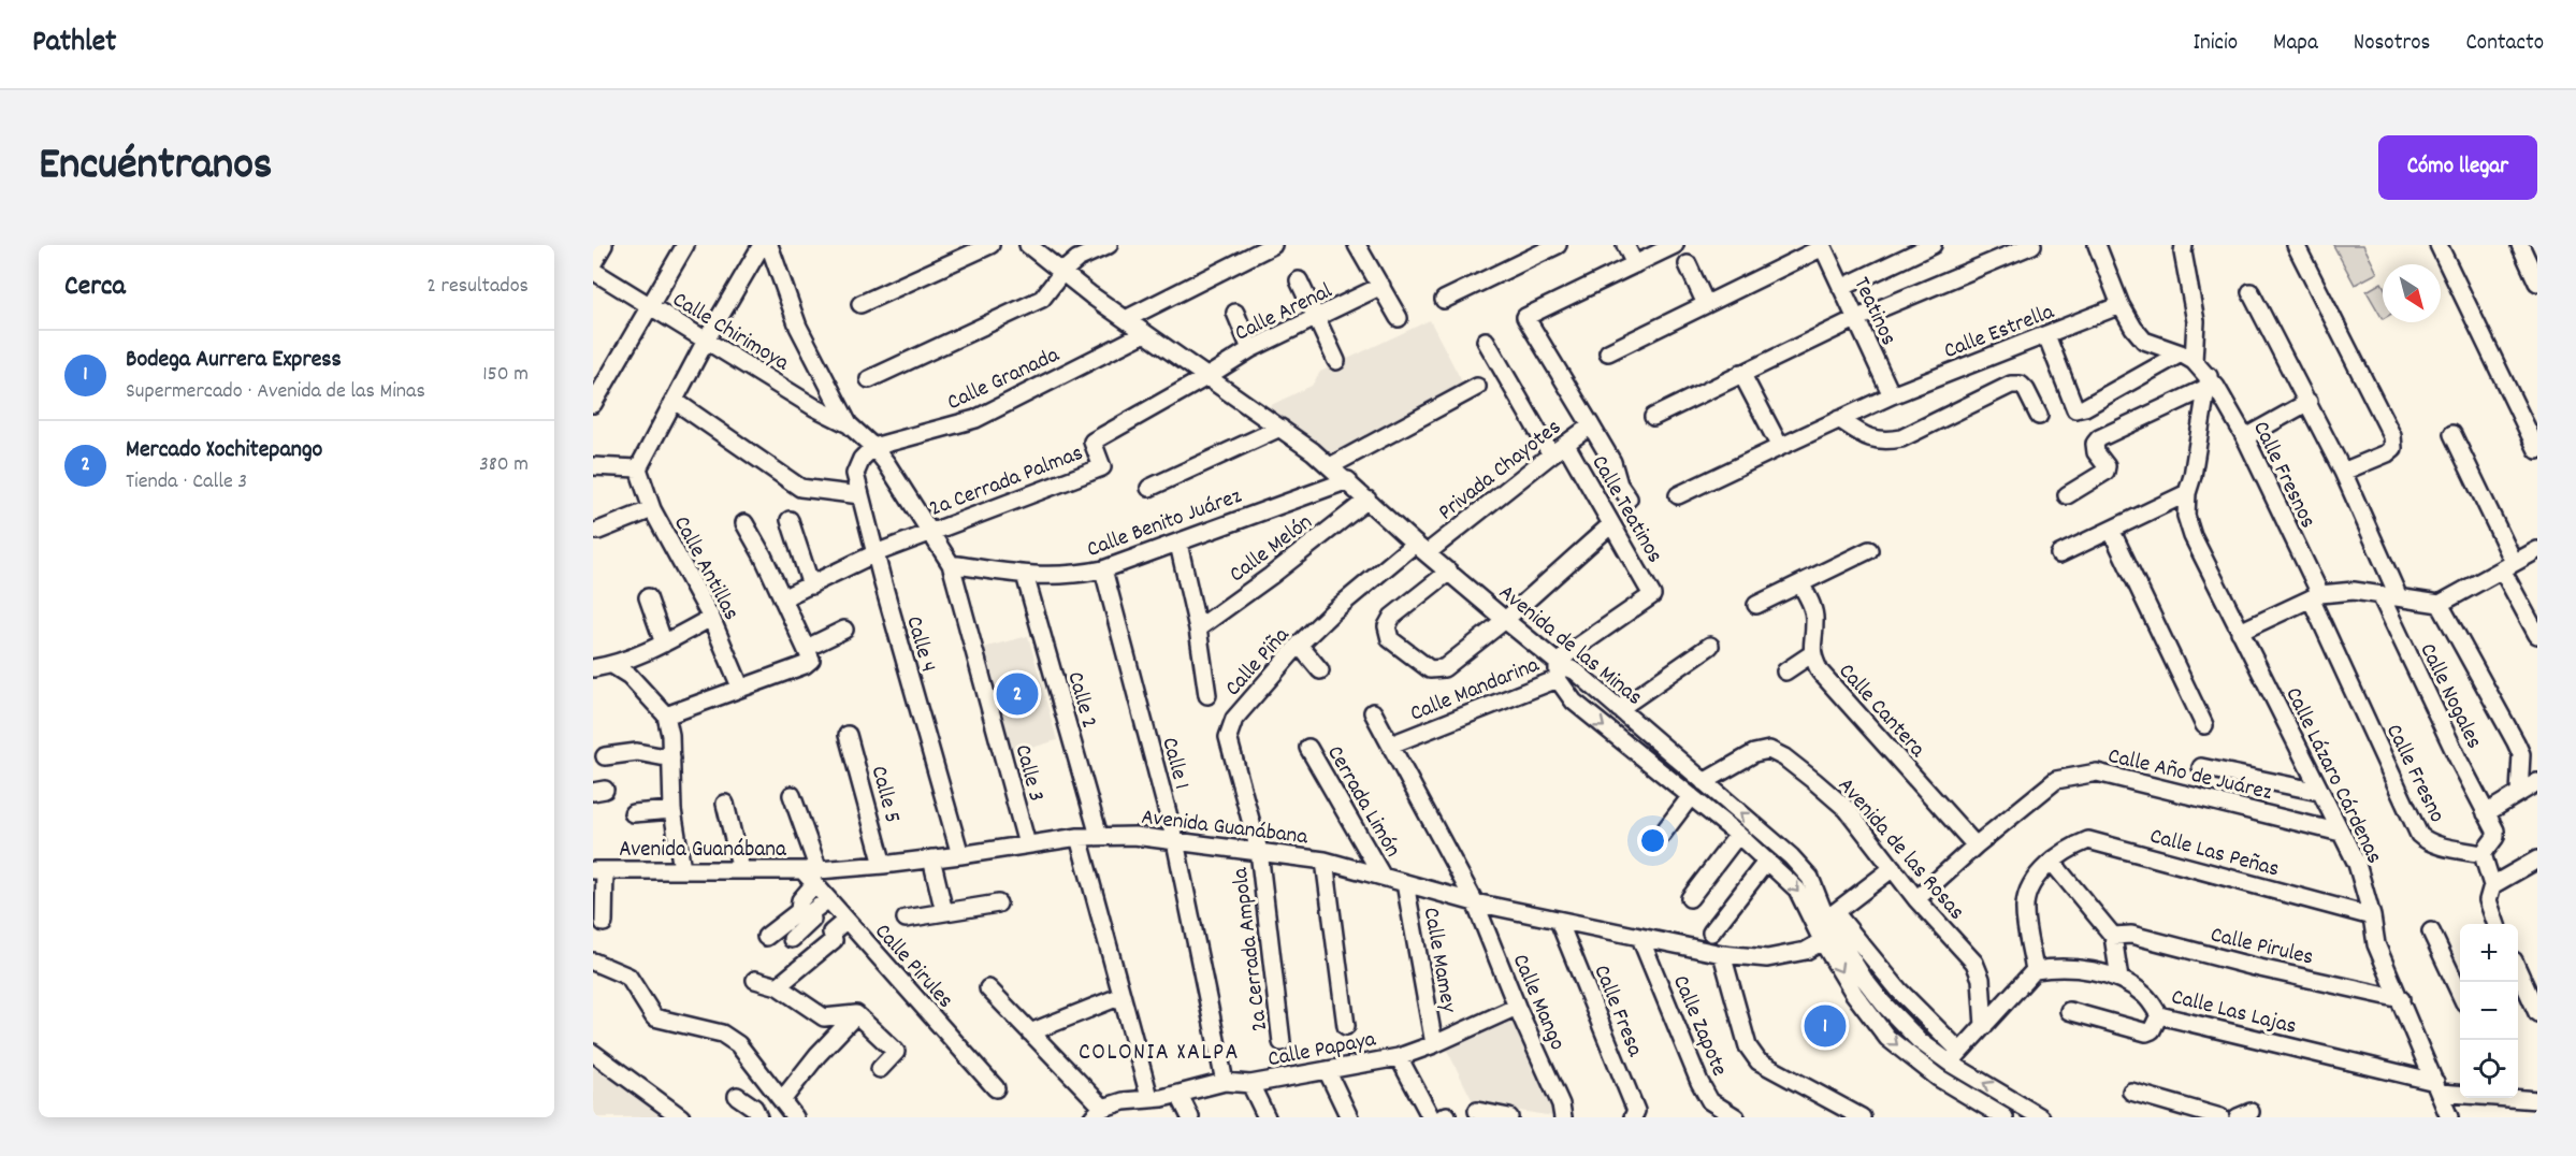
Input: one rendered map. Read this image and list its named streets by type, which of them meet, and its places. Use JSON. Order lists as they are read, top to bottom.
{
  "streets": {
    "street": [
      "Calle Arenal",
      "Teatinos",
      "Calle Chirimoya",
      "Calle Estrella",
      "Calle Granada",
      "Privada Chayotes",
      "Calle Fresnos",
      "2a Cerrada Palmas",
      "Calle Teatinos",
      "Calle Benito Juárez",
      "Calle Melón",
      "Calle Antillas",
      "Calle 4",
      "Avenida de las Minas",
      "Calle Piña",
      "Calle Mandarina",
      "Calle Nogales",
      "Calle 2",
      "Calle Cantera",
      "Calle 1",
      "Calle 3",
      "Calle Año de Juárez",
      "Calle Fresno",
      "Calle Lázaro Cárdenas",
      "Calle 5",
      "Cerrada Limón",
      "Avenida Guanábana",
      "Avenida de las Rosas",
      "Calle Las Peñas",
      "Calle Pirules",
      "2a Cerrada Ampola",
      "Calle Mamey",
      "Calle Mango",
      "Calle Fresa",
      "Calle Las Lajas",
      "Calle Zapote",
      "Calle Papaya"
    ]
  },
  "crossings": [
    ["Calle Arenal", "2a Cerrada Palmas"],
    ["Calle Arenal", "Avenida de las Minas"],
    ["Teatinos", "Calle Estrella"],
    ["Calle Chirimoya", "Calle 3"],
    ["Calle Granada", "Calle 4"],
    ["Calle Granada", "Avenida de las Minas"],
    ["Calle Granada", "Calle 3"],
    ["Privada Chayotes", "Calle Teatinos"],
    ["Privada Chayotes", "Avenida de las Minas"],
    ["Privada Chayotes", "Calle Piña"],
    ["Calle Fresnos", "Calle Fresno"],
    ["Calle Fresnos", "Calle Lázaro Cárdenas"],
    ["2a Cerrada Palmas", "Calle 4"],
    ["2a Cerrada Palmas", "Avenida de las Minas"],
    ["2a Cerrada Palmas", "Calle 3"],
    ["Calle Teatinos", "Calle Mandarina"],
    ["Calle Benito Juárez", "Avenida de las Minas"],
    ["Calle Benito Juárez", "Calle 2"],
    ["Calle Benito Juárez", "Calle 1"],
    ["Calle Benito Juárez", "Calle 3"],
    ["Calle Melón", "Avenida de las Minas"],
    ["Calle 4", "Calle 3"],
    ["Calle 4", "Avenida Guanábana"],
    ["Avenida de las Minas", "Calle Piña"],
    ["Avenida de las Minas", "Calle Mandarina"],
    ["Avenida de las Minas", "Avenida Guanábana"],
    ["Avenida de las Minas", "Avenida de las Rosas"],
    ["Calle Piña", "Avenida Guanábana"],
    ["Calle Piña", "2a Cerrada Ampola"],
    ["Calle Mandarina", "Avenida Guanábana"],
    ["Calle Mandarina", "Calle Mango"],
    ["Calle Nogales", "Calle Fresno"],
    ["Calle 2", "Avenida Guanábana"],
    ["Calle Cantera", "Calle Año de Juárez"],
    ["Calle 1", "Avenida Guanábana"],
    ["Calle 1", "Calle Papaya"],
    ["Calle 3", "Avenida Guanábana"],
    ["Calle Año de Juárez", "Calle Lázaro Cárdenas"],
    ["Calle Año de Juárez", "Avenida de las Rosas"],
    ["Calle Lázaro Cárdenas", "Calle Las Peñas"],
    ["Calle Lázaro Cárdenas", "Calle Pirules"],
    ["Calle Lázaro Cárdenas", "Calle Las Lajas"],
    ["Calle 5", "Avenida Guanábana"],
    ["Cerrada Limón", "Avenida Guanábana"],
    ["Avenida Guanábana", "Avenida de las Rosas"],
    ["Avenida Guanábana", "Calle Pirules"],
    ["Avenida Guanábana", "2a Cerrada Ampola"],
    ["Avenida Guanábana", "Calle Mamey"],
    ["Avenida Guanábana", "Calle Mango"],
    ["Avenida Guanábana", "Calle Fresa"],
    ["Avenida Guanábana", "Calle Zapote"],
    ["Calle Las Peñas", "Calle Las Lajas"],
    ["Calle Mamey", "Calle Papaya"],
    ["Calle Mango", "Calle Papaya"]
  ],
  "districts": ["COLONIA XALPA"],
  "north": "bottom right",
  "page": {
    "header": "Pathlet",
    "nav": [
      "Inicio",
      "Mapa",
      "Nosotros",
      "Contacto"
    ],
    "title": "Encuéntranos",
    "buttons": "Cómo llegar",
    "heading": ["Cerca", "2 resultados"],
    "list": [
      {
        "mark": "1",
        "name": "Bodega Aurrera Express",
        "note": "Supermercado · Avenida de las Minas",
        "value": "150 m"
      },
      {
        "mark": "2",
        "name": "Mercado Xochitepango",
        "note": "Tienda · Calle 3",
        "value": "380 m"
      }
    ],
    "pins": ["2", "1"],
    "map_buttons": ["+", "−"]
  }
}
